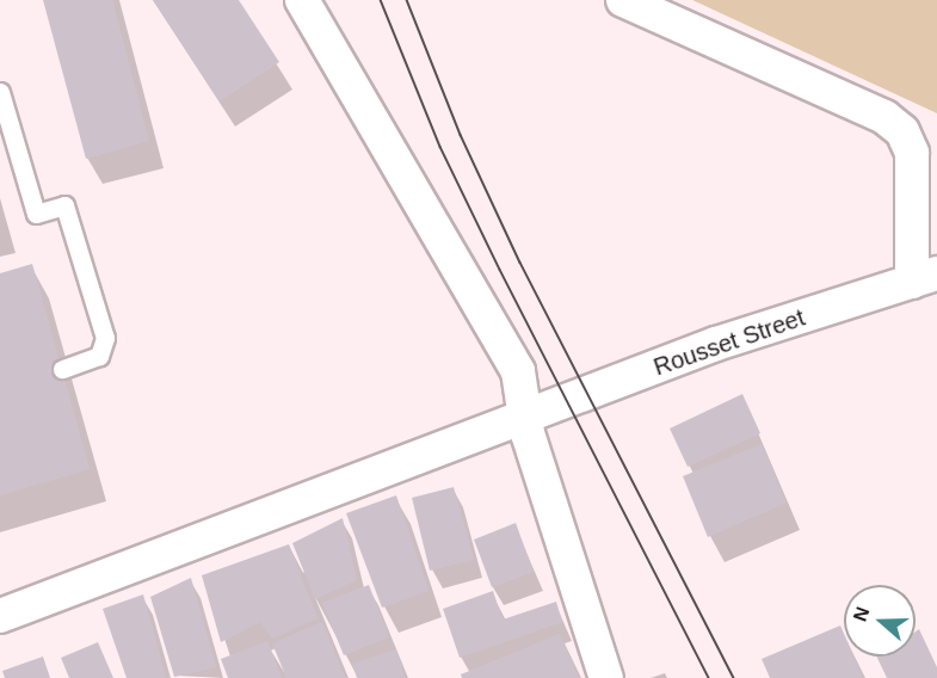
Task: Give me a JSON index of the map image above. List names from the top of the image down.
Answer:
{
  "streets": {
    "street": ["Rousset Street"]
  },
  "north": "left"
}
